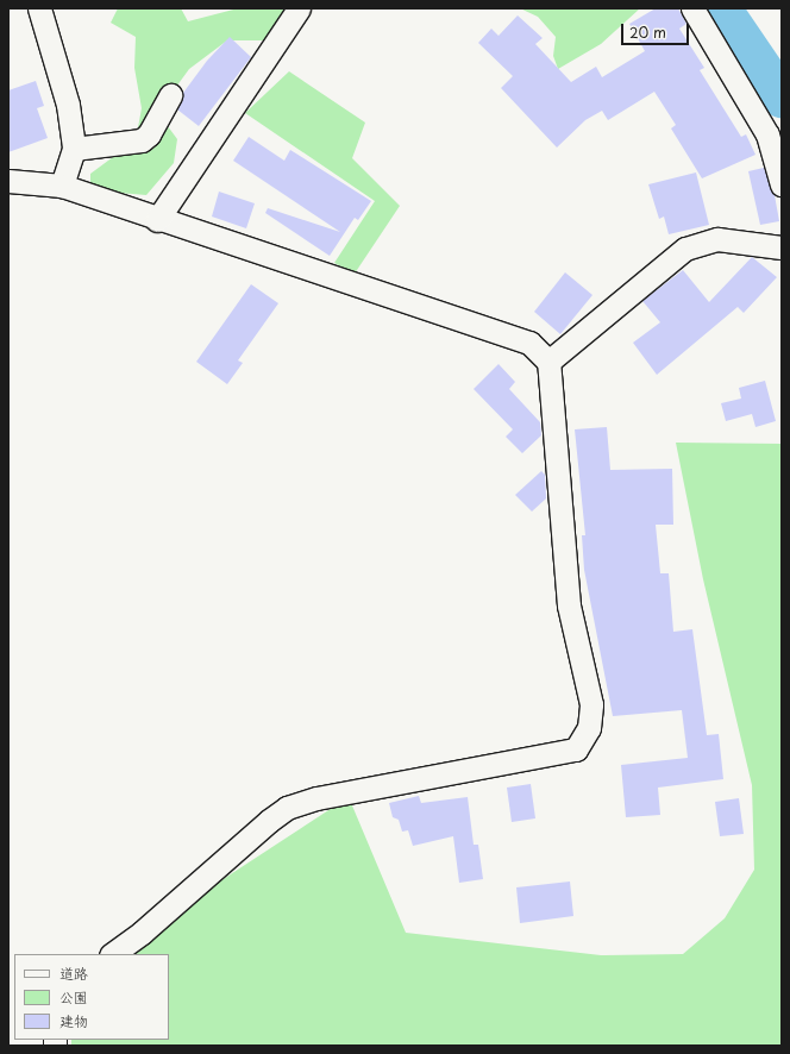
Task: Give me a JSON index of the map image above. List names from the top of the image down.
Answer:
{
  "legend": ["道路", "公園", "建物"],
  "scale_bar": "20 m"
}
